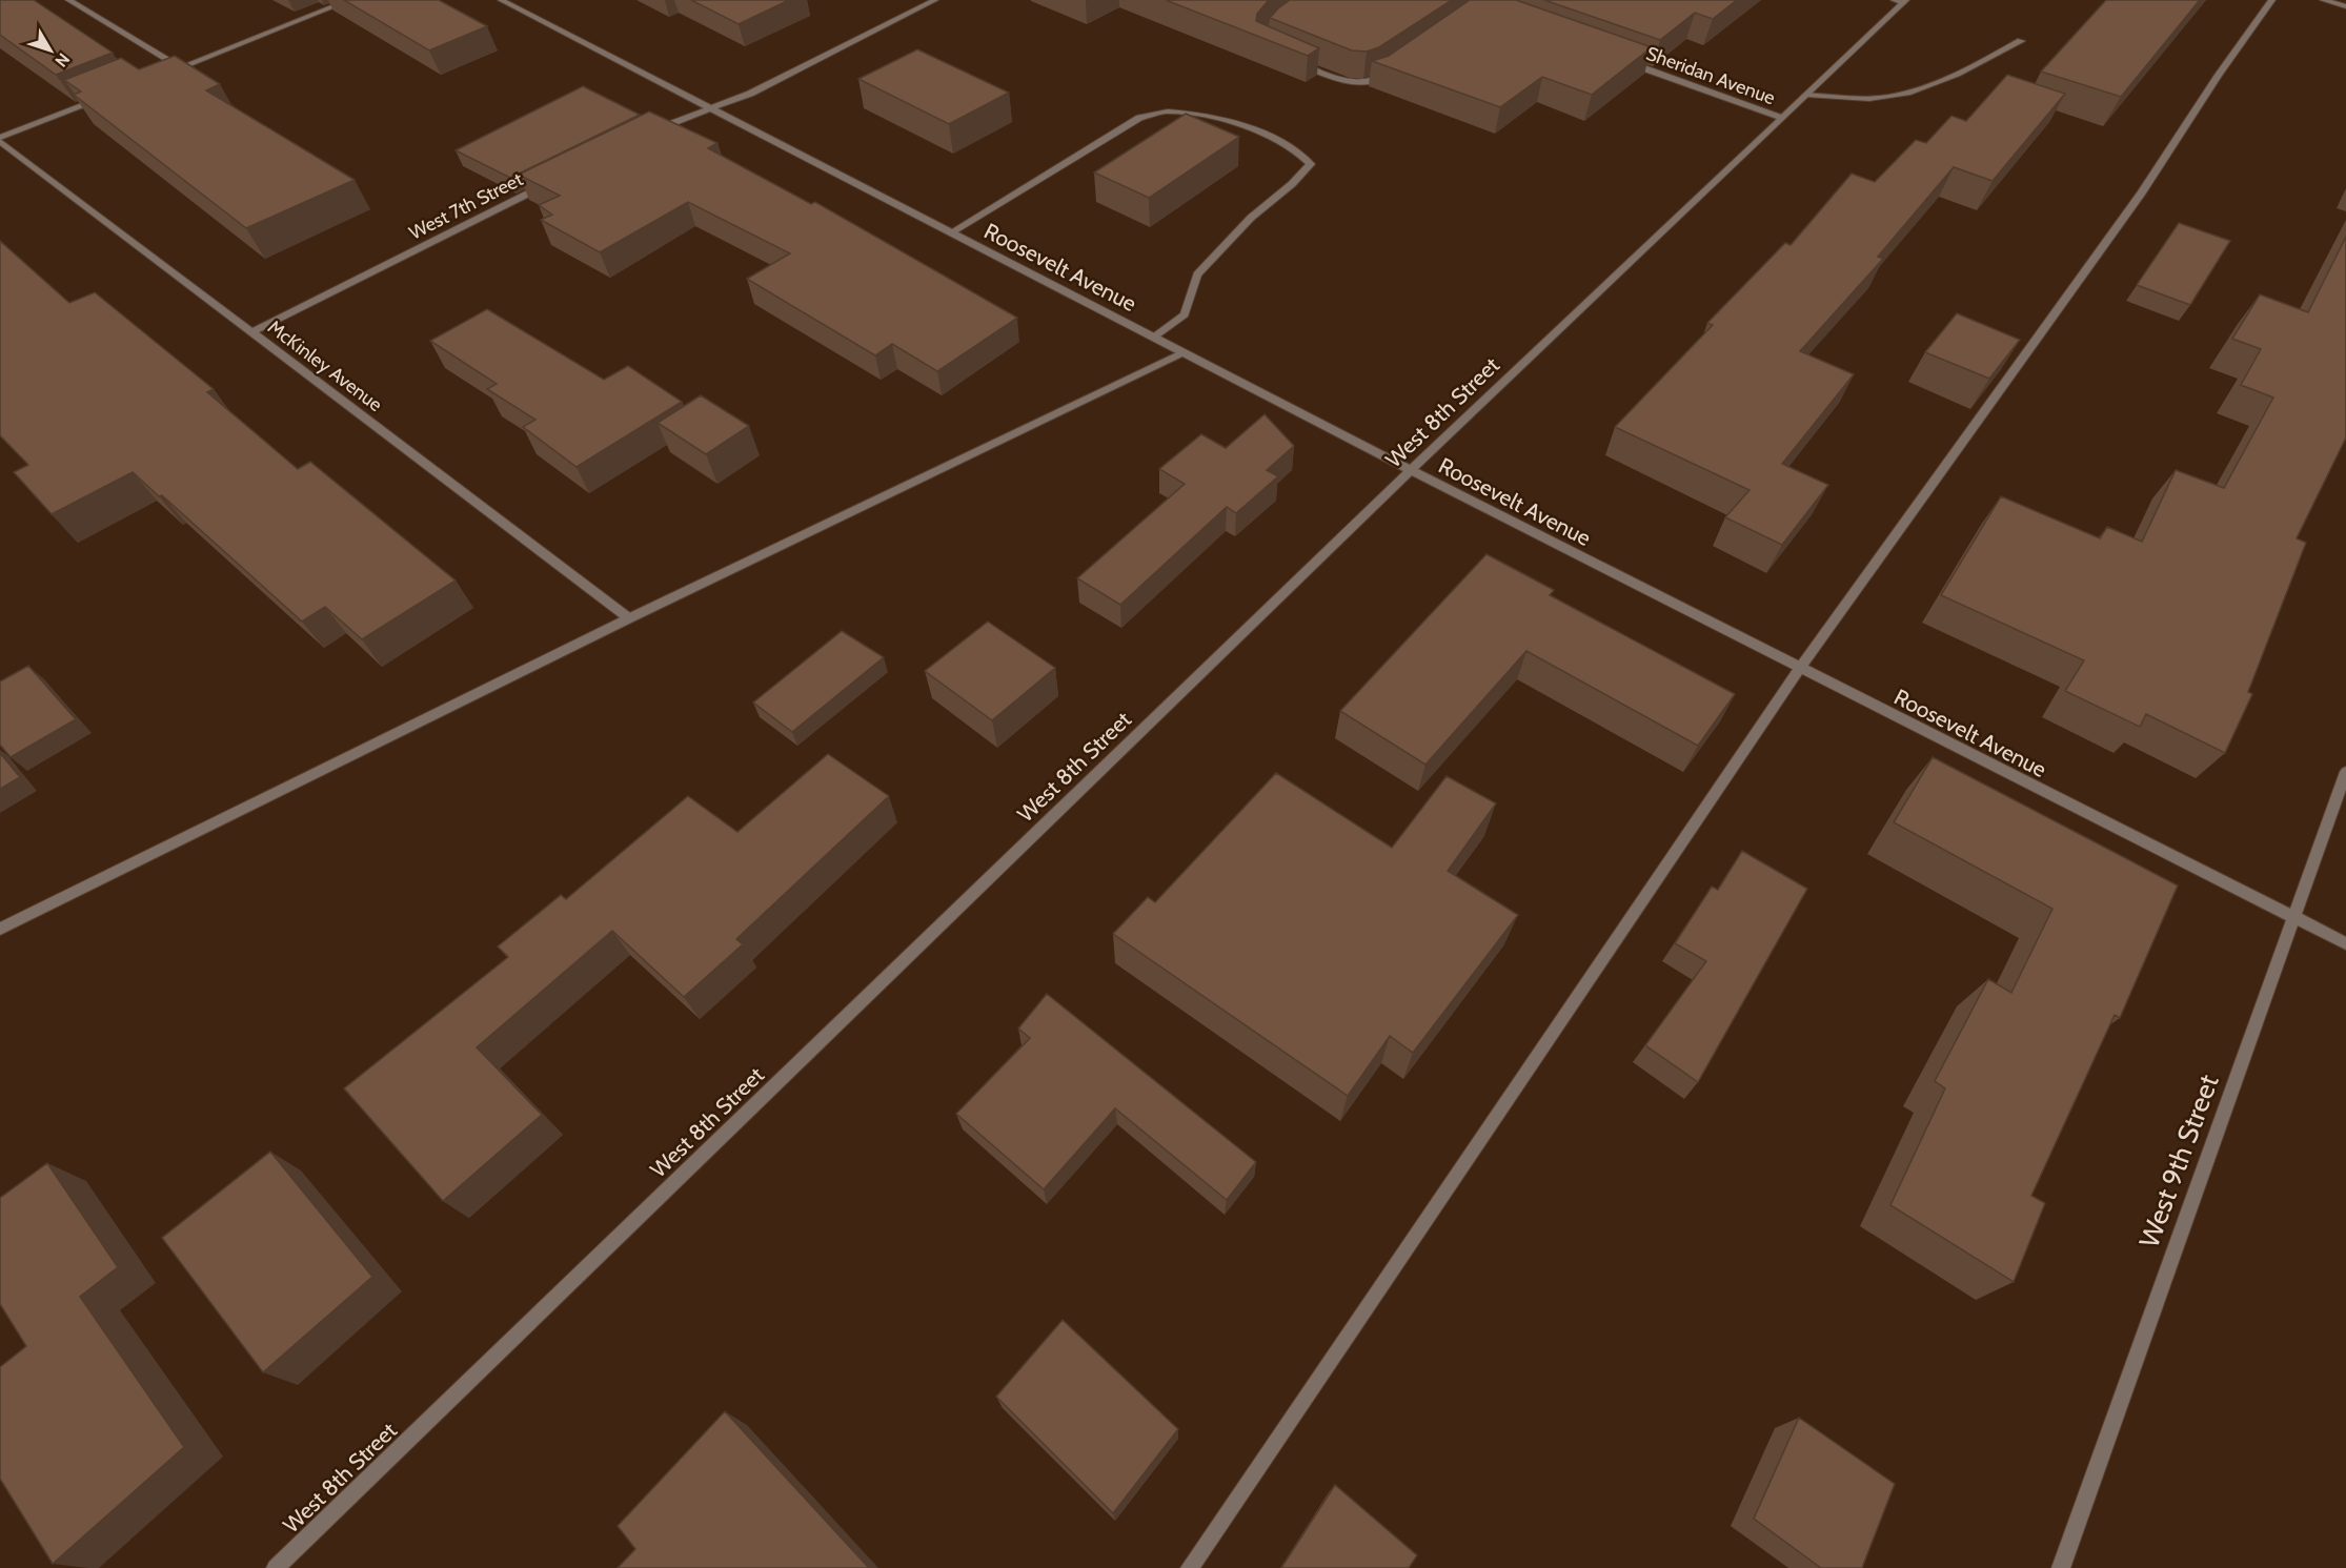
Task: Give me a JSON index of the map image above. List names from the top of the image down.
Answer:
{
  "streets": {
    "street": [
      "Sheridan Avenue",
      "West 7th Street",
      "Roosevelt Avenue",
      "McKinley Avenue",
      "West 8th Street",
      "West 9th Street"
    ]
  },
  "crossings": [
    ["Sheridan Avenue", "West 8th Street"],
    ["West 7th Street", "McKinley Avenue"],
    ["Roosevelt Avenue", "West 8th Street"],
    ["Roosevelt Avenue", "West 9th Street"]
  ],
  "north": "bottom right"
}
